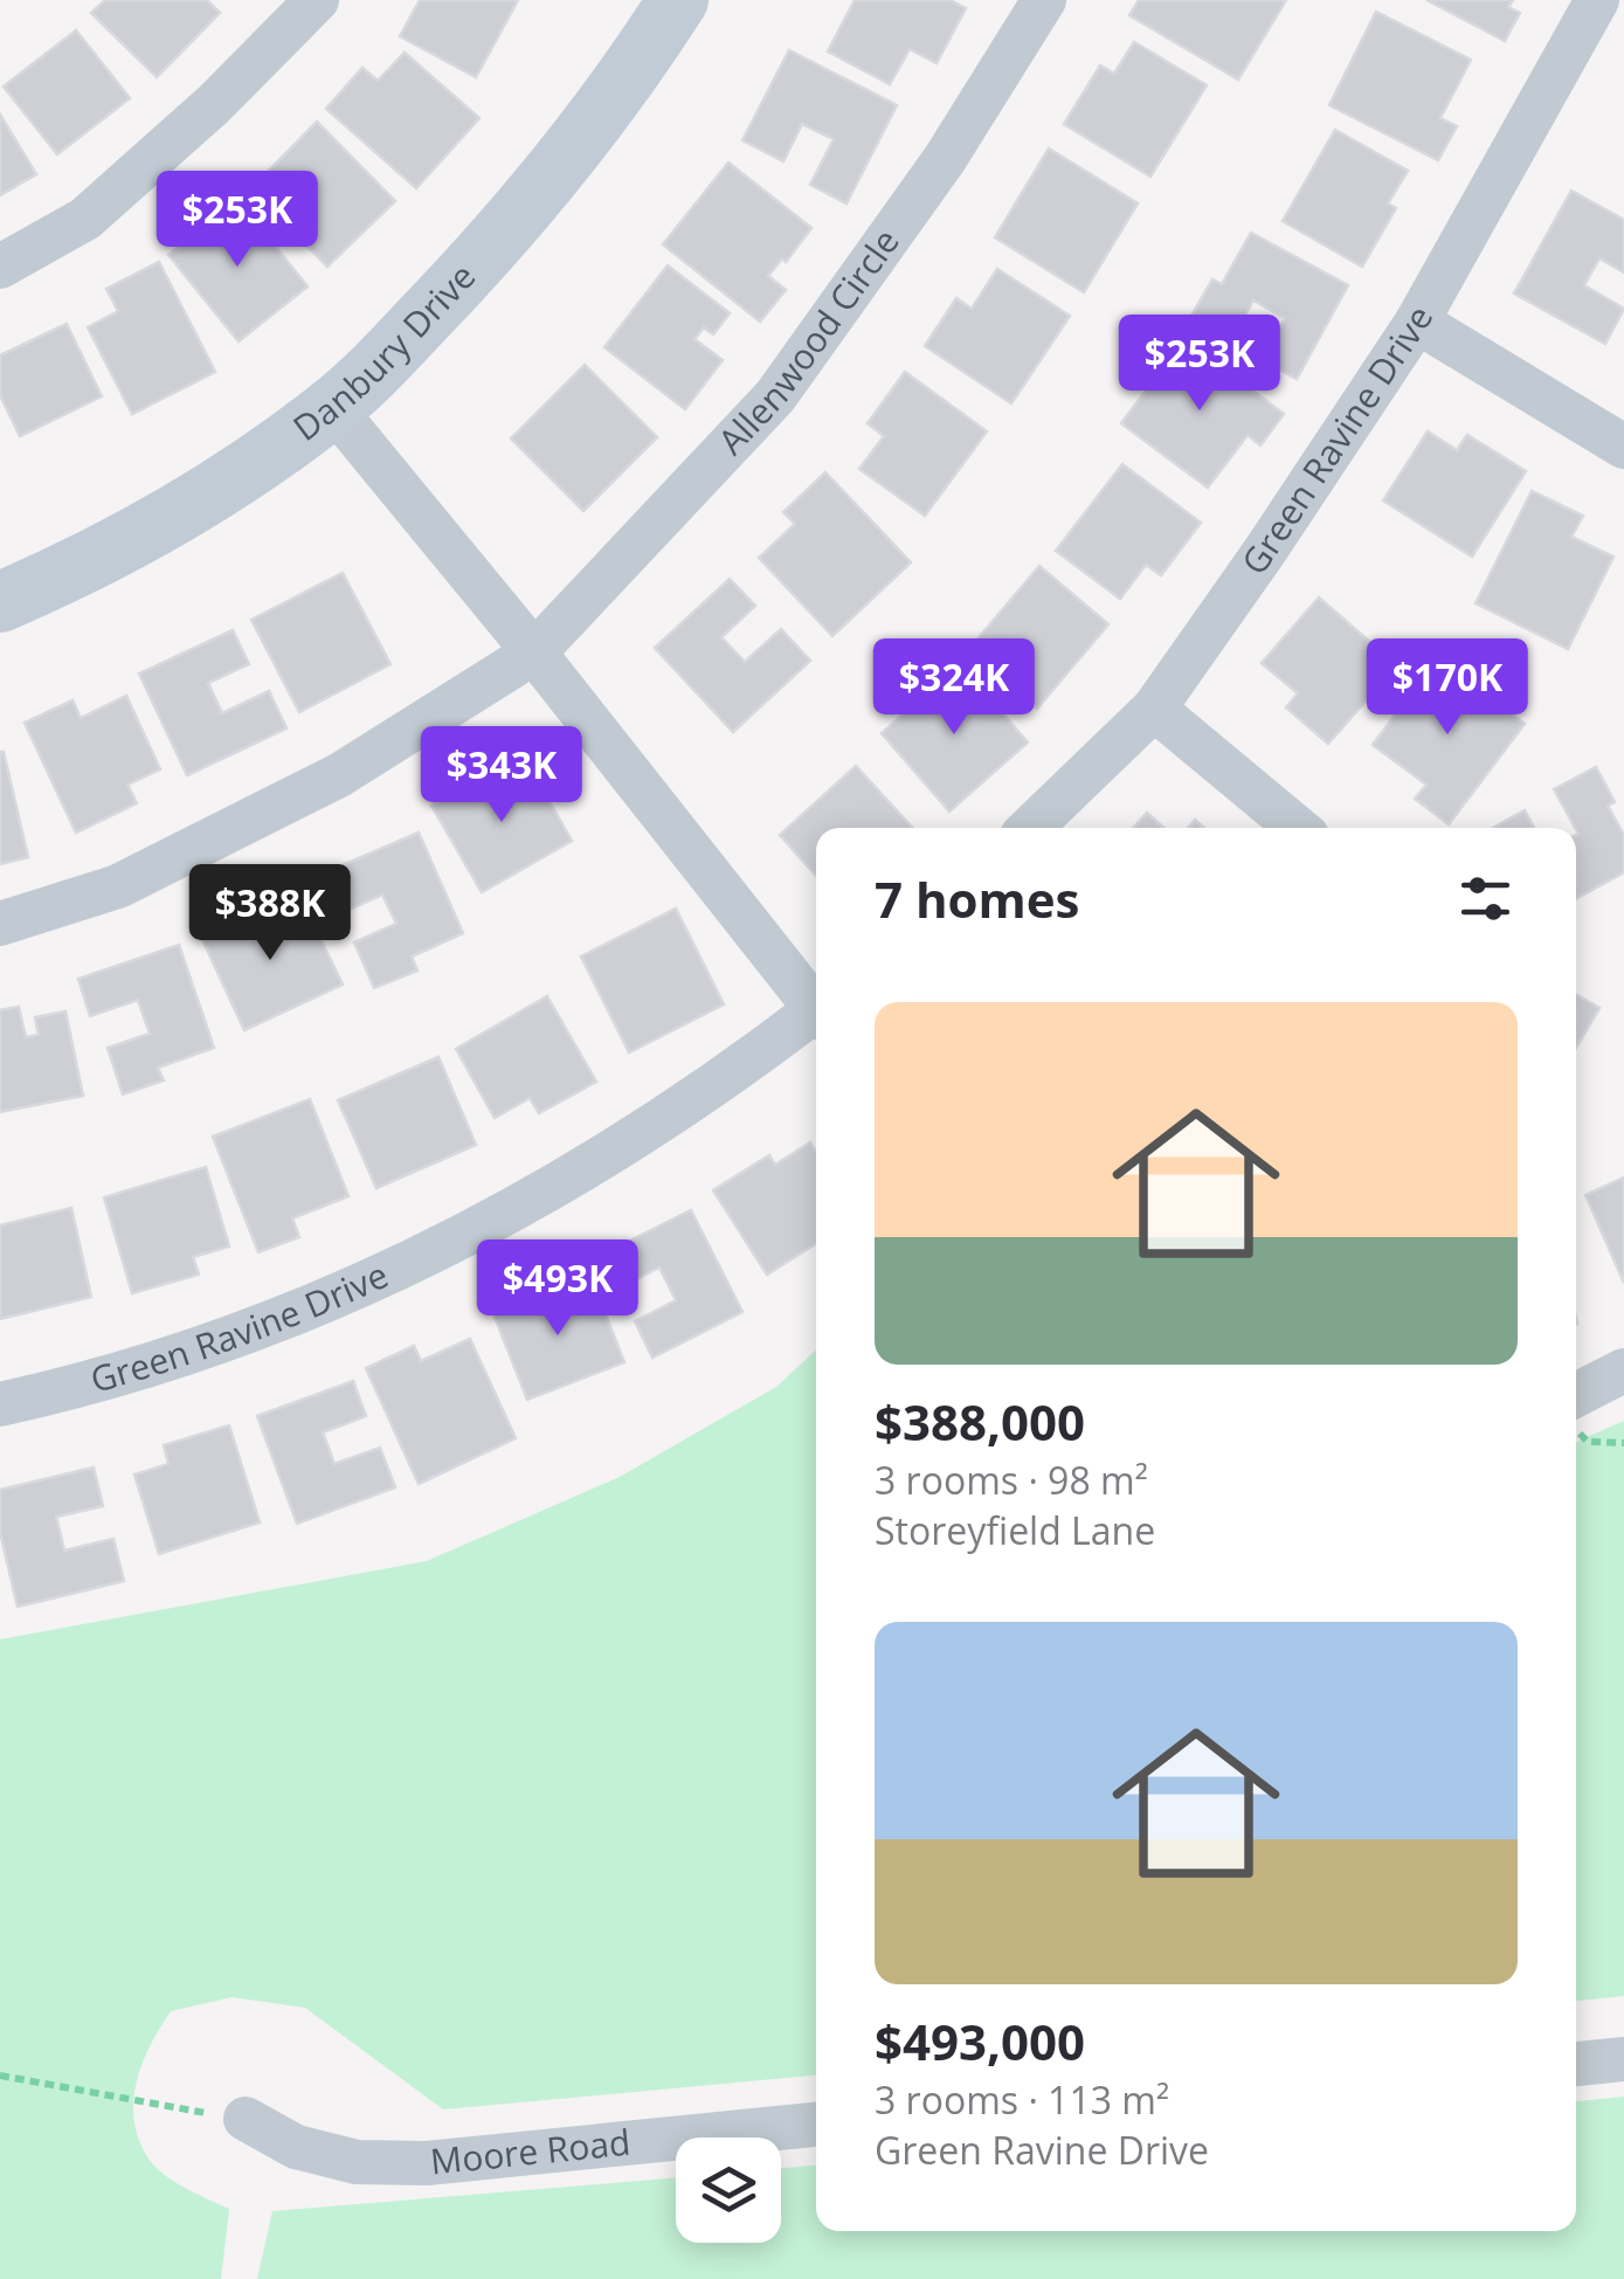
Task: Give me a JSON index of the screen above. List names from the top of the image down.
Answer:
{
  "streets": {
    "street": [
      "Allenwood Circle",
      "Danbury Drive",
      "Green Ravine Drive",
      "Moore Road"
    ]
  },
  "page": {
    "price": [
      "$253K",
      "$253K",
      "$324K",
      "$170K",
      "$343K",
      "$388K",
      "$493K"
    ],
    "heading": "7 homes",
    "list": [
      {
        "name": "$388,000",
        "note": "3 rooms · 98 m² · Storeyfield Lane"
      },
      {
        "name": "$493,000",
        "note": "3 rooms · 113 m² · Green Ravine Drive"
      }
    ]
  }
}
